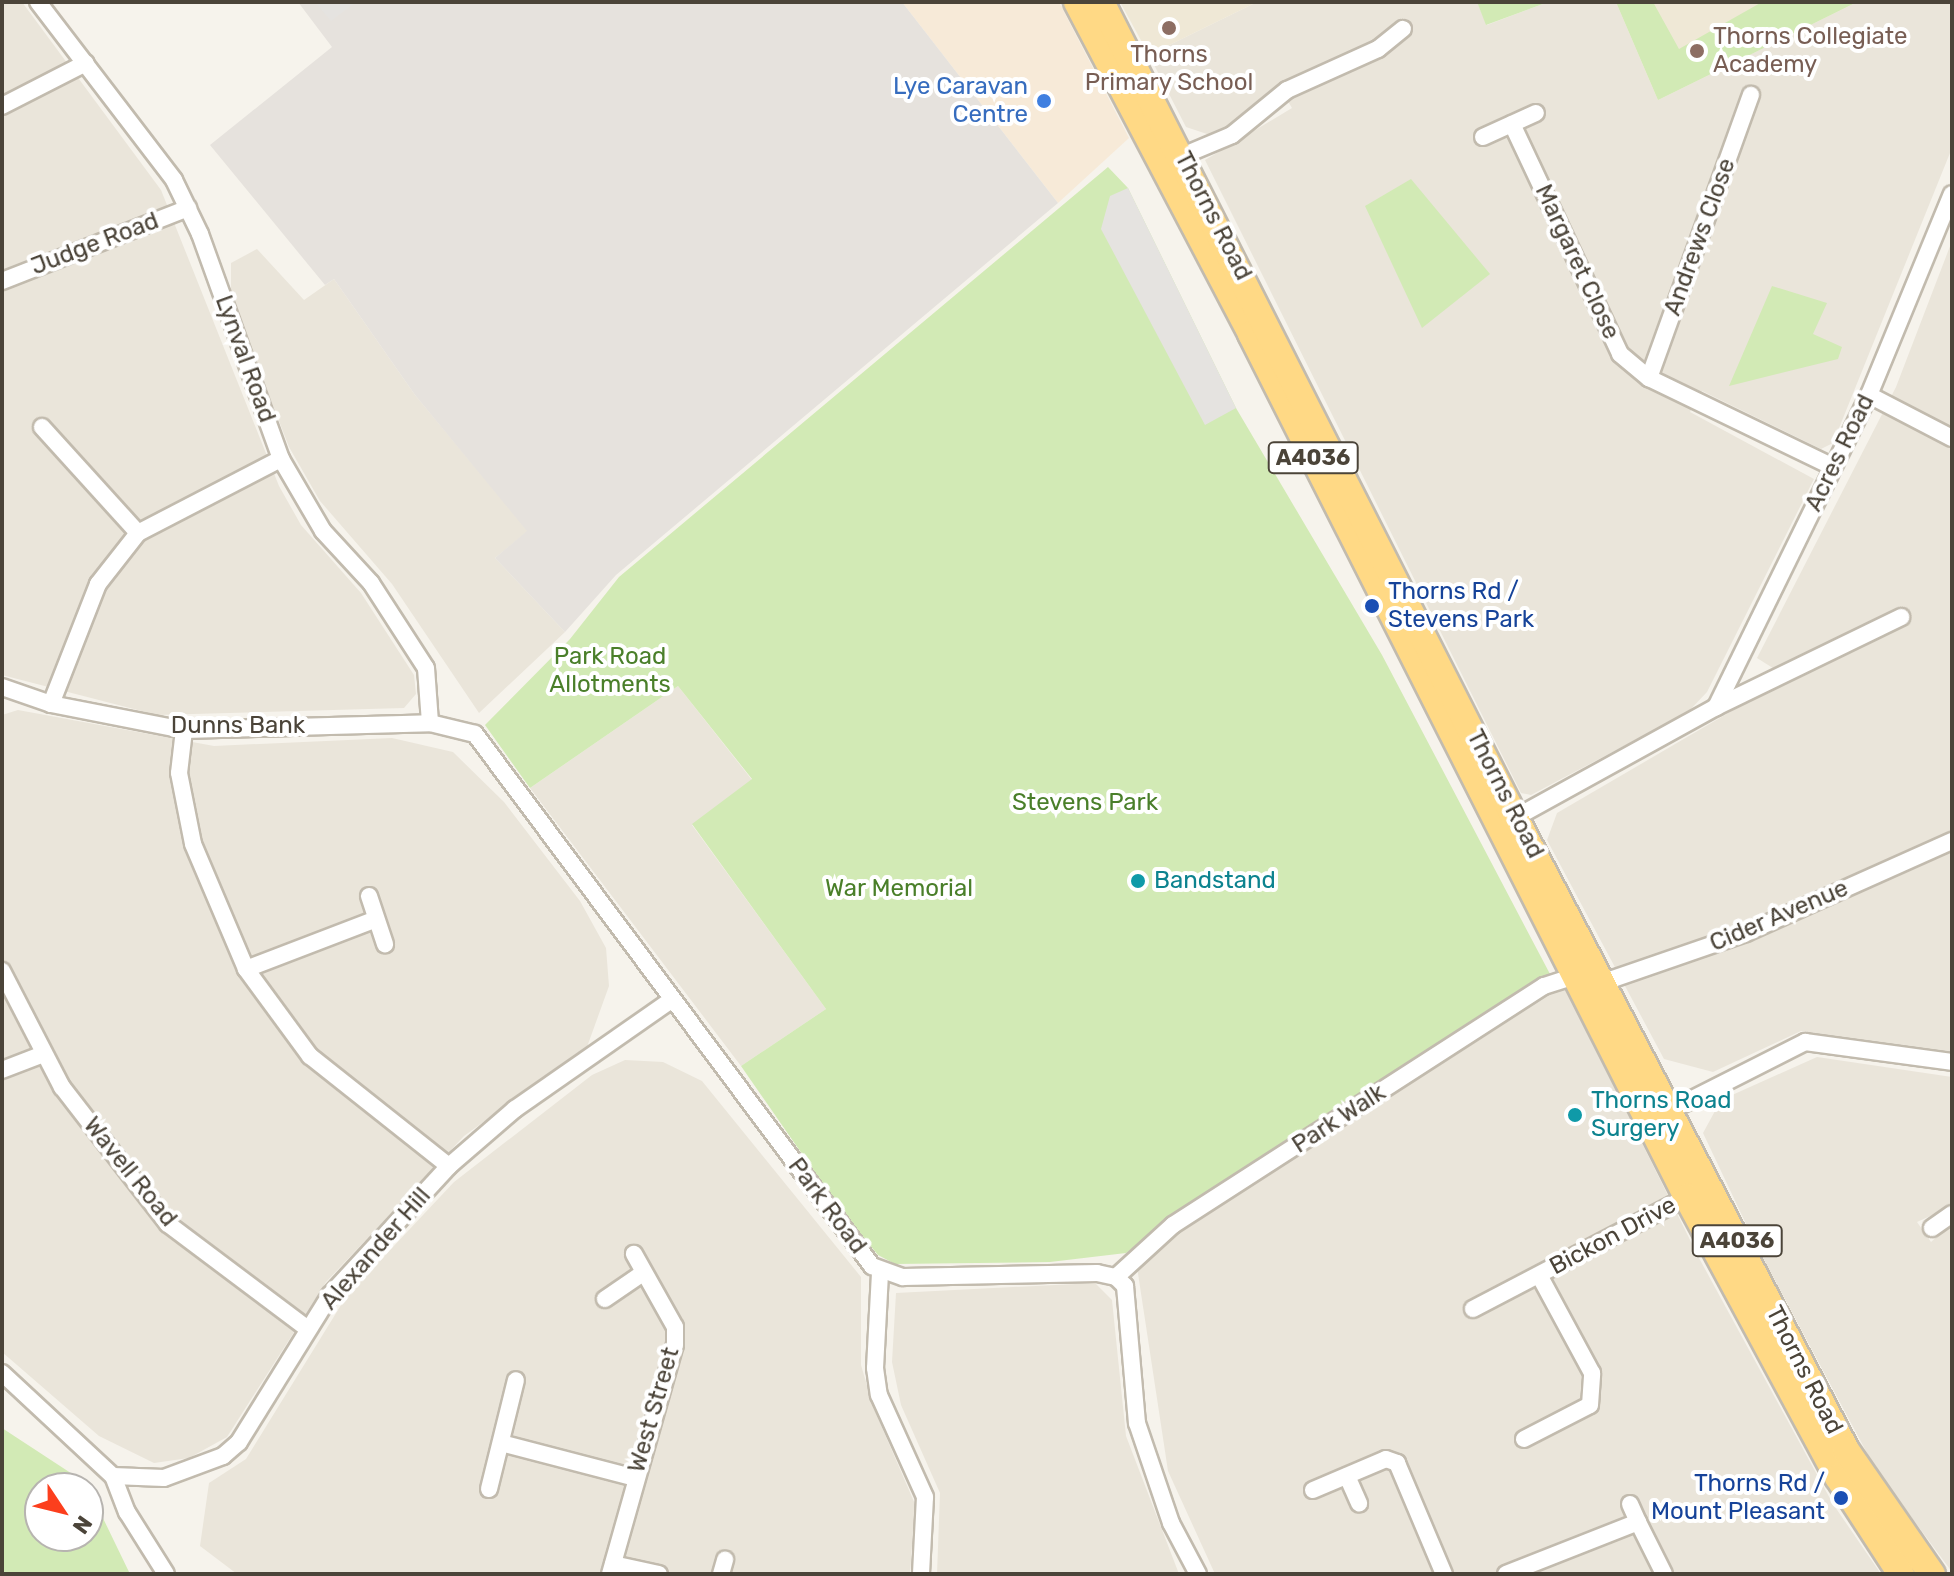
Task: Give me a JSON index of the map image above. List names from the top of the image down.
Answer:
{
  "streets": {
    "highway": ["Thorns Road", "A4036"],
    "street": [
      "Andrews Close",
      "Judge Road",
      "Margaret Close",
      "Lynval Road",
      "Acres Road",
      "Dunns Bank",
      "Cider Avenue",
      "Park Walk",
      "Wavell Road",
      "Park Road",
      "Bickon Drive",
      "Alexander Hill",
      "West Street"
    ]
  },
  "crossings": [
    ["Thorns Road", "Cider Avenue"],
    ["Thorns Road", "Park Walk"],
    ["Thorns Road", "Bickon Drive"],
    ["Andrews Close", "Margaret Close"],
    ["Judge Road", "Lynval Road"],
    ["Margaret Close", "Acres Road"],
    ["Lynval Road", "Dunns Bank"],
    ["Lynval Road", "Park Road"],
    ["Dunns Bank", "Park Road"],
    ["Park Walk", "Park Road"],
    ["Wavell Road", "Alexander Hill"],
    ["Park Road", "Alexander Hill"]
  ],
  "parks": ["Park Road Allotments", "Stevens Park", "War Memorial"],
  "places": [
    "Thorns Primary School",
    "Thorns Collegiate Academy",
    "Lye Caravan Centre",
    "Thorns Rd / Stevens Park",
    "Bandstand",
    "Thorns Road Surgery",
    "Thorns Rd / Mount Pleasant"
  ],
  "north": "bottom right"
}
